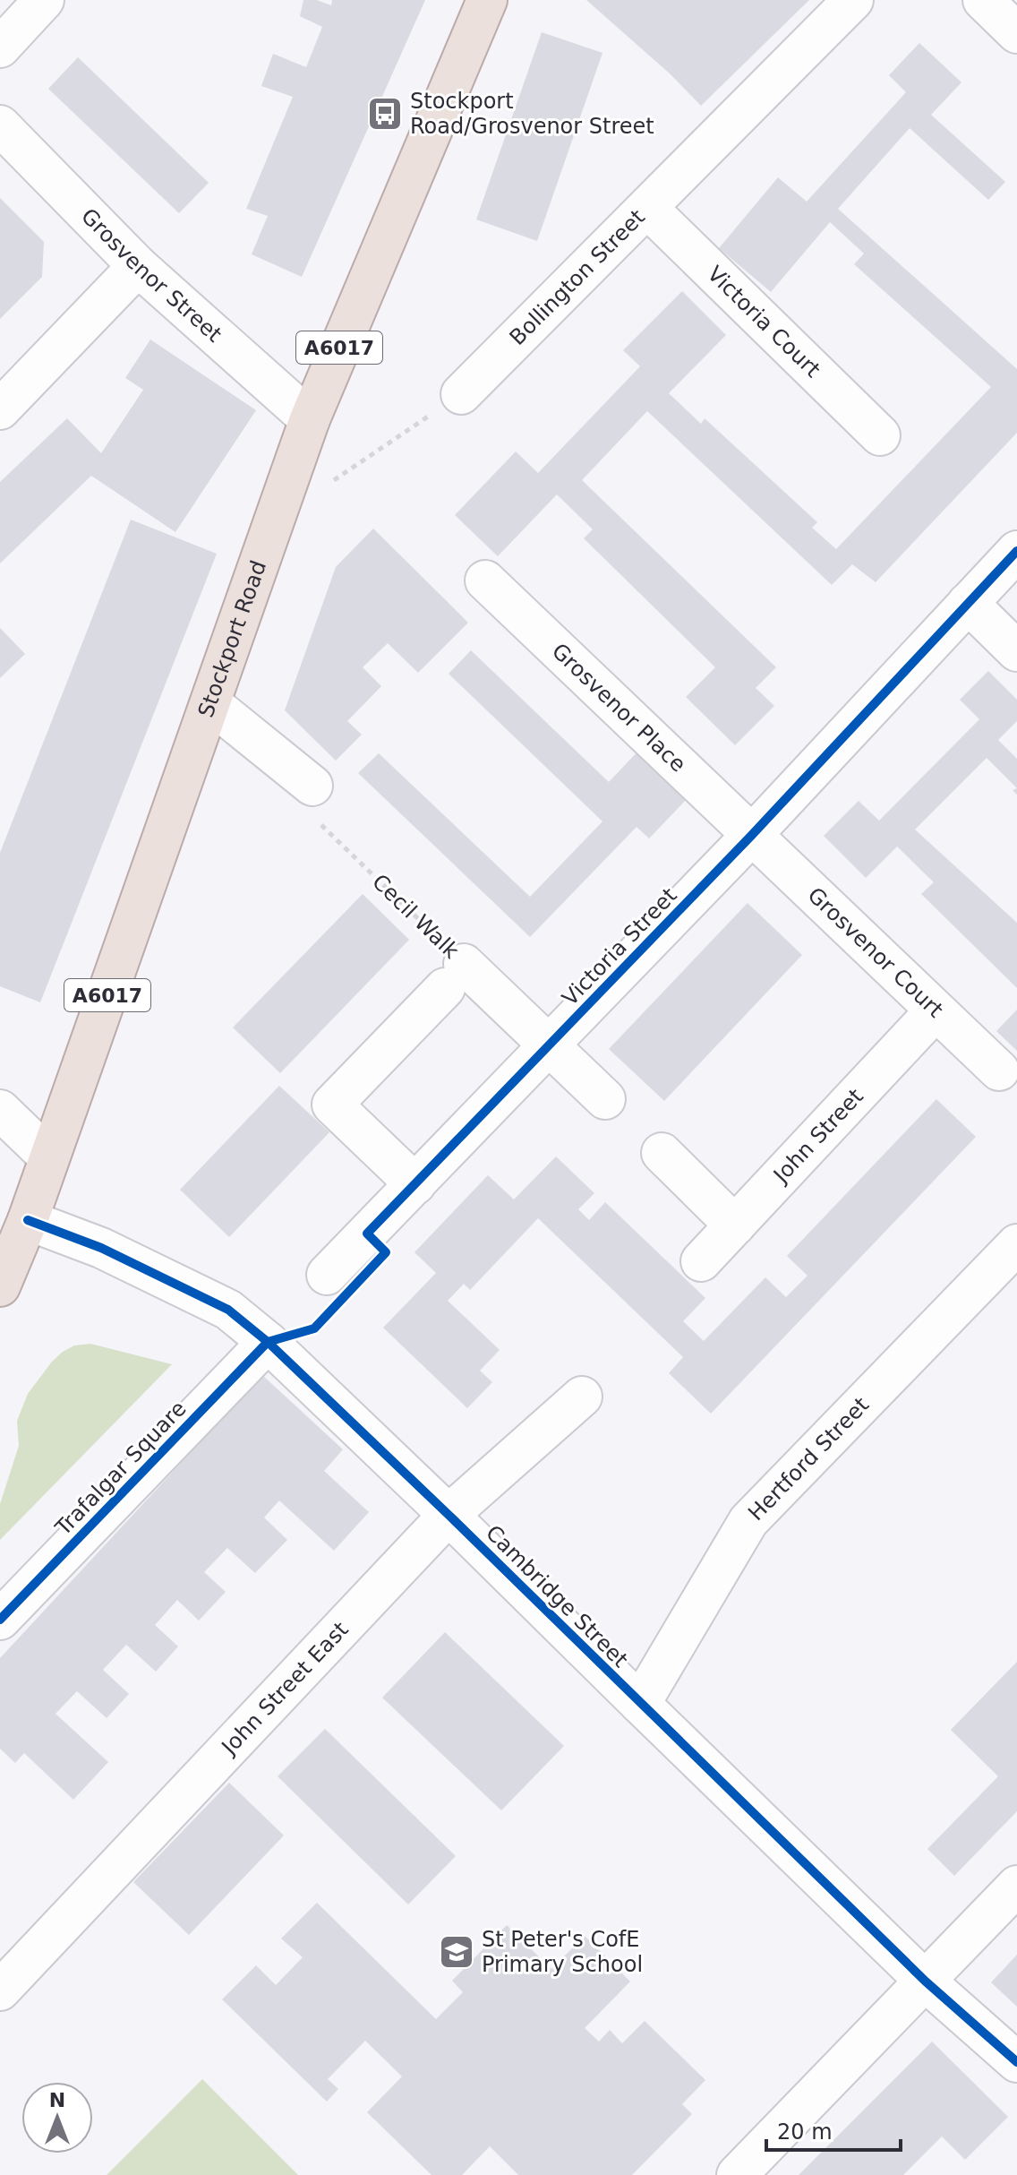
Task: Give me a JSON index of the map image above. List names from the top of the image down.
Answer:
{
  "streets": {
    "highway": ["A6017", "Stockport Road"],
    "street": [
      "Grosvenor Street",
      "Bollington Street",
      "Victoria Court",
      "Grosvenor Place",
      "Cecil Walk",
      "Victoria Street",
      "Grosvenor Court",
      "John Street",
      "Hertford Street",
      "Trafalgar Square",
      "Cambridge Street",
      "John Street East"
    ]
  },
  "crossings": [
    ["Grosvenor Street", "Stockport Road"],
    ["Bollington Street", "Victoria Court"],
    ["Stockport Road", "Cambridge Street"],
    ["Grosvenor Place", "Victoria Street"],
    ["Grosvenor Place", "Grosvenor Court"],
    ["Cecil Walk", "Victoria Street"],
    ["Victoria Street", "Grosvenor Court"],
    ["Grosvenor Court", "John Street"],
    ["Hertford Street", "Cambridge Street"],
    ["Trafalgar Square", "Cambridge Street"],
    ["Cambridge Street", "John Street East"]
  ],
  "places": {
    "bus stop": ["Stockport Road/Grosvenor Street"],
    "school or university": ["St Peter's CofE Primary School"]
  },
  "scale_bar": "20 m",
  "north": "top"
}
